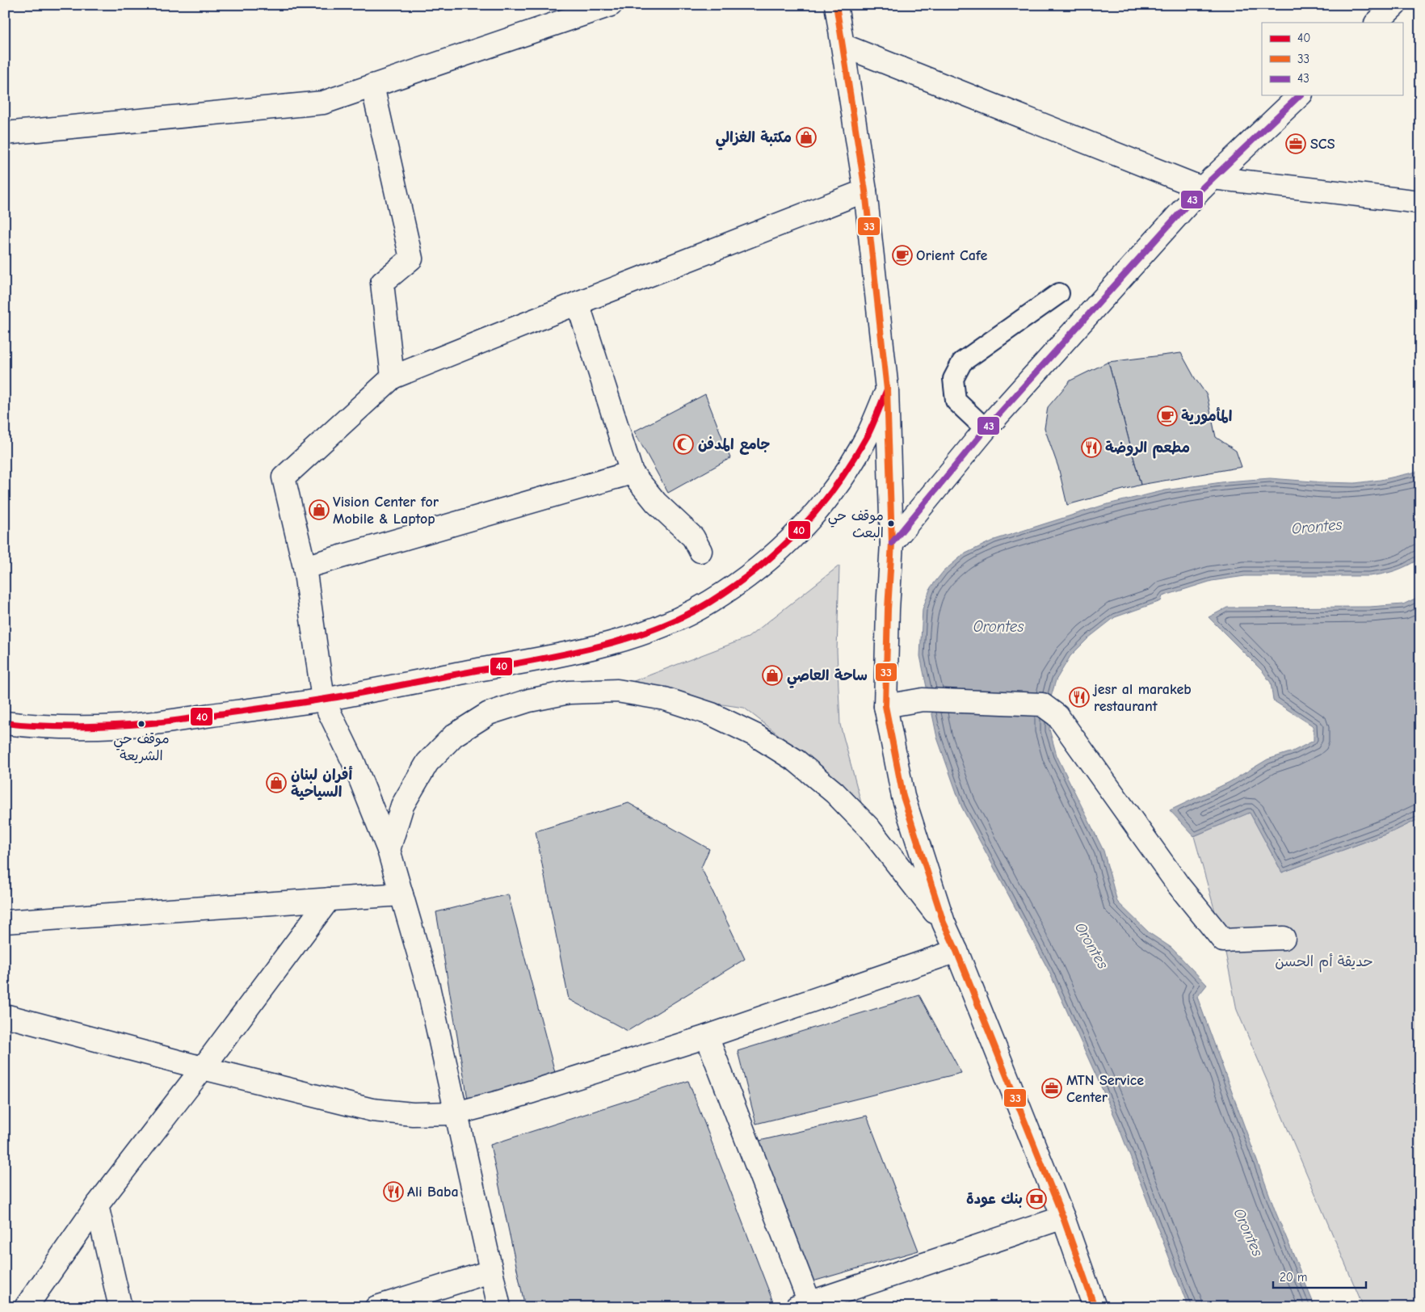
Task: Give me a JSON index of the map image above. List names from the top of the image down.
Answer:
{
  "water": ["Orontes"],
  "parks": ["حديقة أم الحسن"],
  "places": {
    "shop": [
      "مكتبة الغزالي",
      "Vision Center for Mobile & Laptop",
      "ساحة العاصي",
      "أفران لبنان السياحية"
    ],
    "office": ["SCS", "MTN Service Center"],
    "cafe": ["Orient Cafe", "المأمورية"],
    "mosque": ["جامع المدفن"],
    "restaurant": ["مطعم الروضة", "jesr al marakeb restaurant", "Ali Baba"],
    "other": ["موقف حي البعث", "موقف حي الشريعة"],
    "bank": ["بنك عودة"]
  },
  "lines": ["transit line 33", "transit line 43", "transit line 40"],
  "legend": ["40", "33", "43"],
  "scale_bar": "20 m"
}
